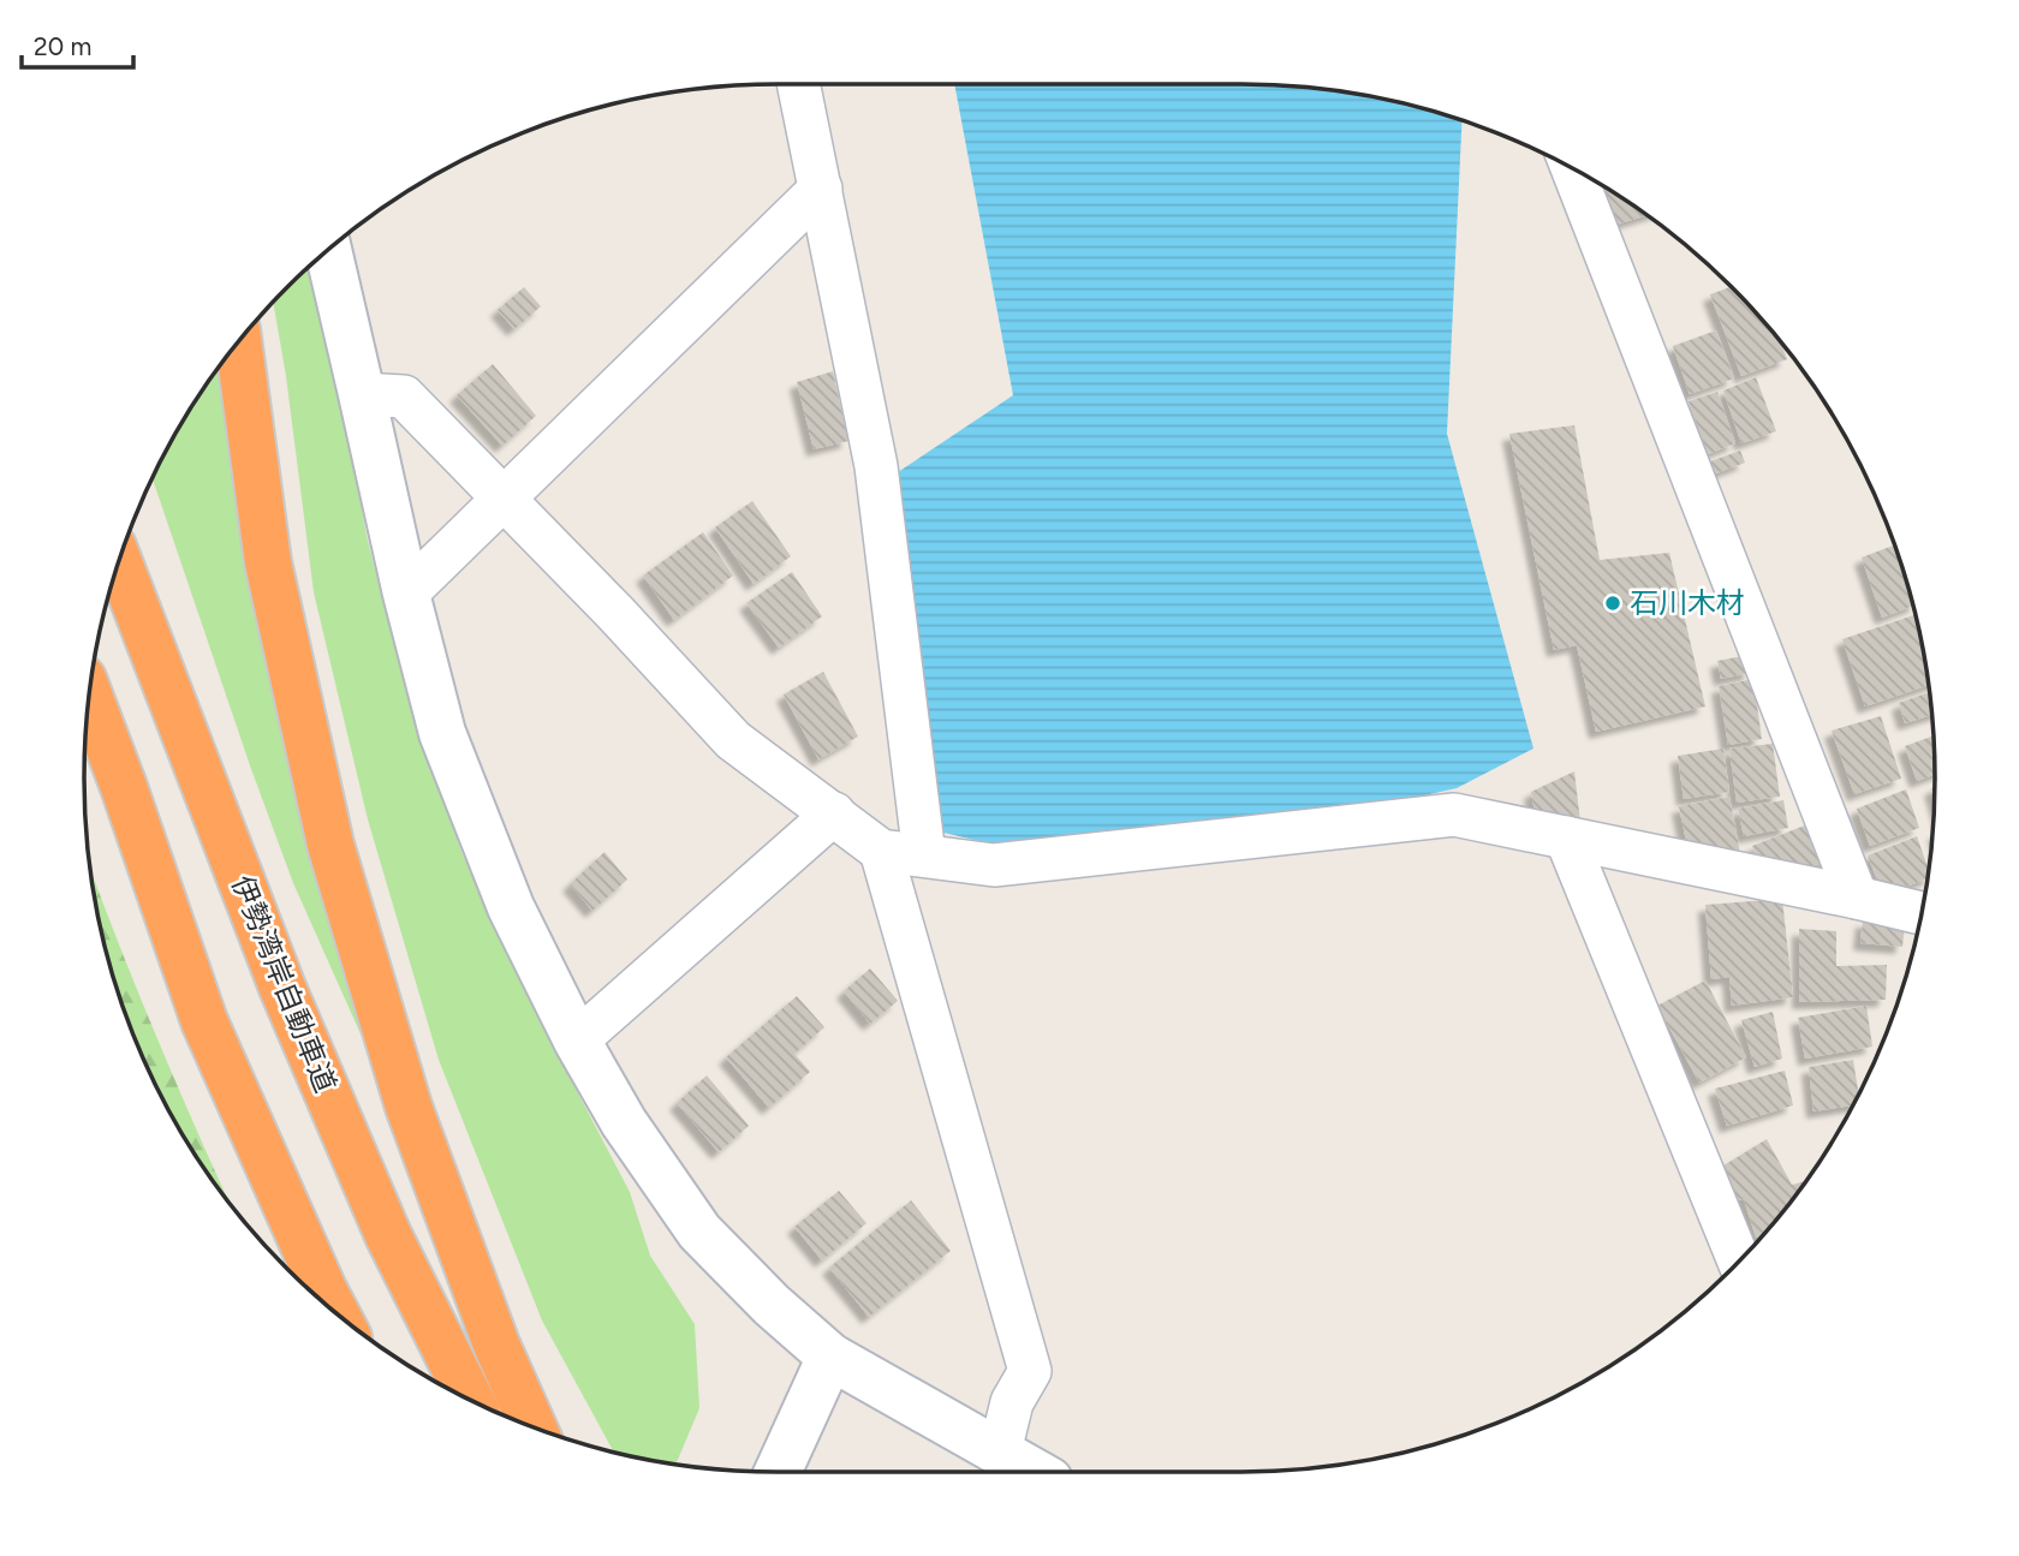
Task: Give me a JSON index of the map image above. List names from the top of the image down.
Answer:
{
  "streets": {
    "highway": ["伊勢湾岸自動車道"]
  },
  "places": ["石川木材"],
  "scale_bar": "20 m"
}
